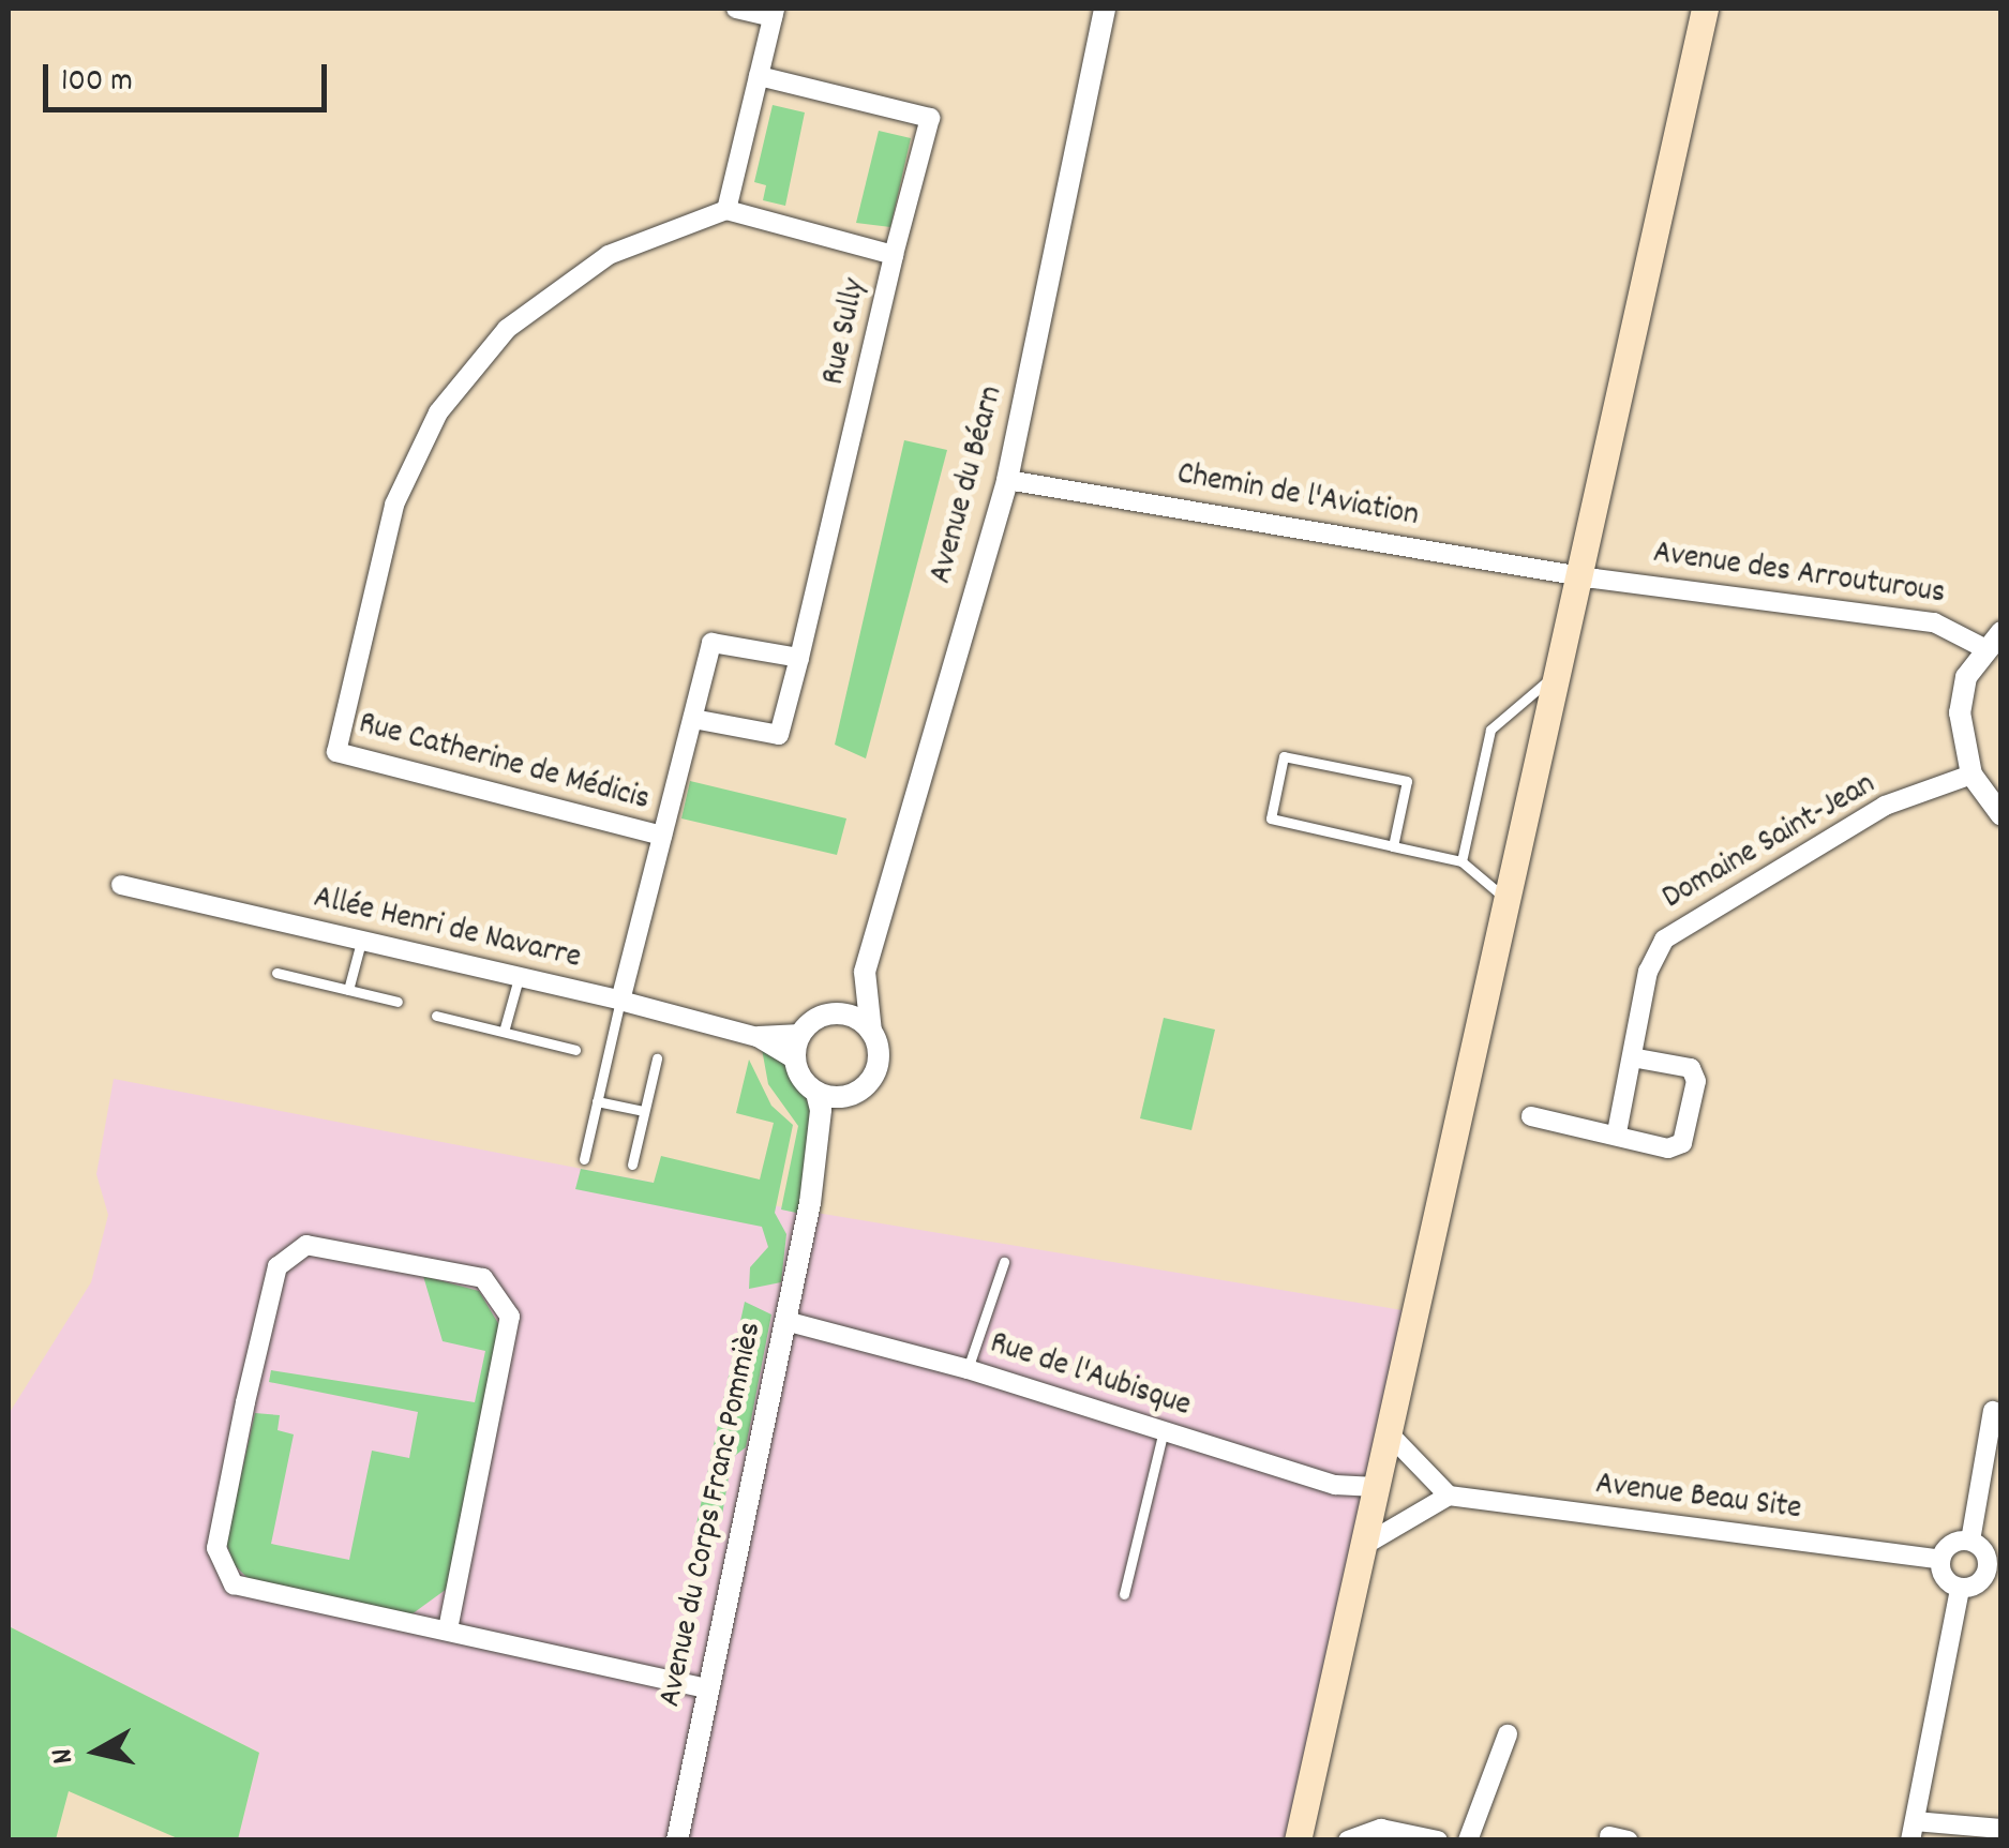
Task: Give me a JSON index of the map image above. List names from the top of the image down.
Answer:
{
  "streets": {
    "street": [
      "Rue Sully",
      "Avenue du Béarn",
      "Chemin de l'Aviation",
      "Avenue des Arrouturous",
      "Rue Catherine de Médicis",
      "Domaine Saint-Jean",
      "Allée Henri de Navarre",
      "Rue de l'Aubisque",
      "Avenue Beau Site",
      "Avenue du Corps Franc Pommiès"
    ]
  },
  "crossings": [
    ["Rue Sully", "Rue Catherine de Médicis"],
    ["Avenue du Béarn", "Chemin de l'Aviation"],
    ["Avenue du Béarn", "Allée Henri de Navarre"],
    ["Chemin de l'Aviation", "Avenue des Arrouturous"],
    ["Rue de l'Aubisque", "Avenue du Corps Franc Pommiès"]
  ],
  "scale_bar": "100 m",
  "north": "left"
}
